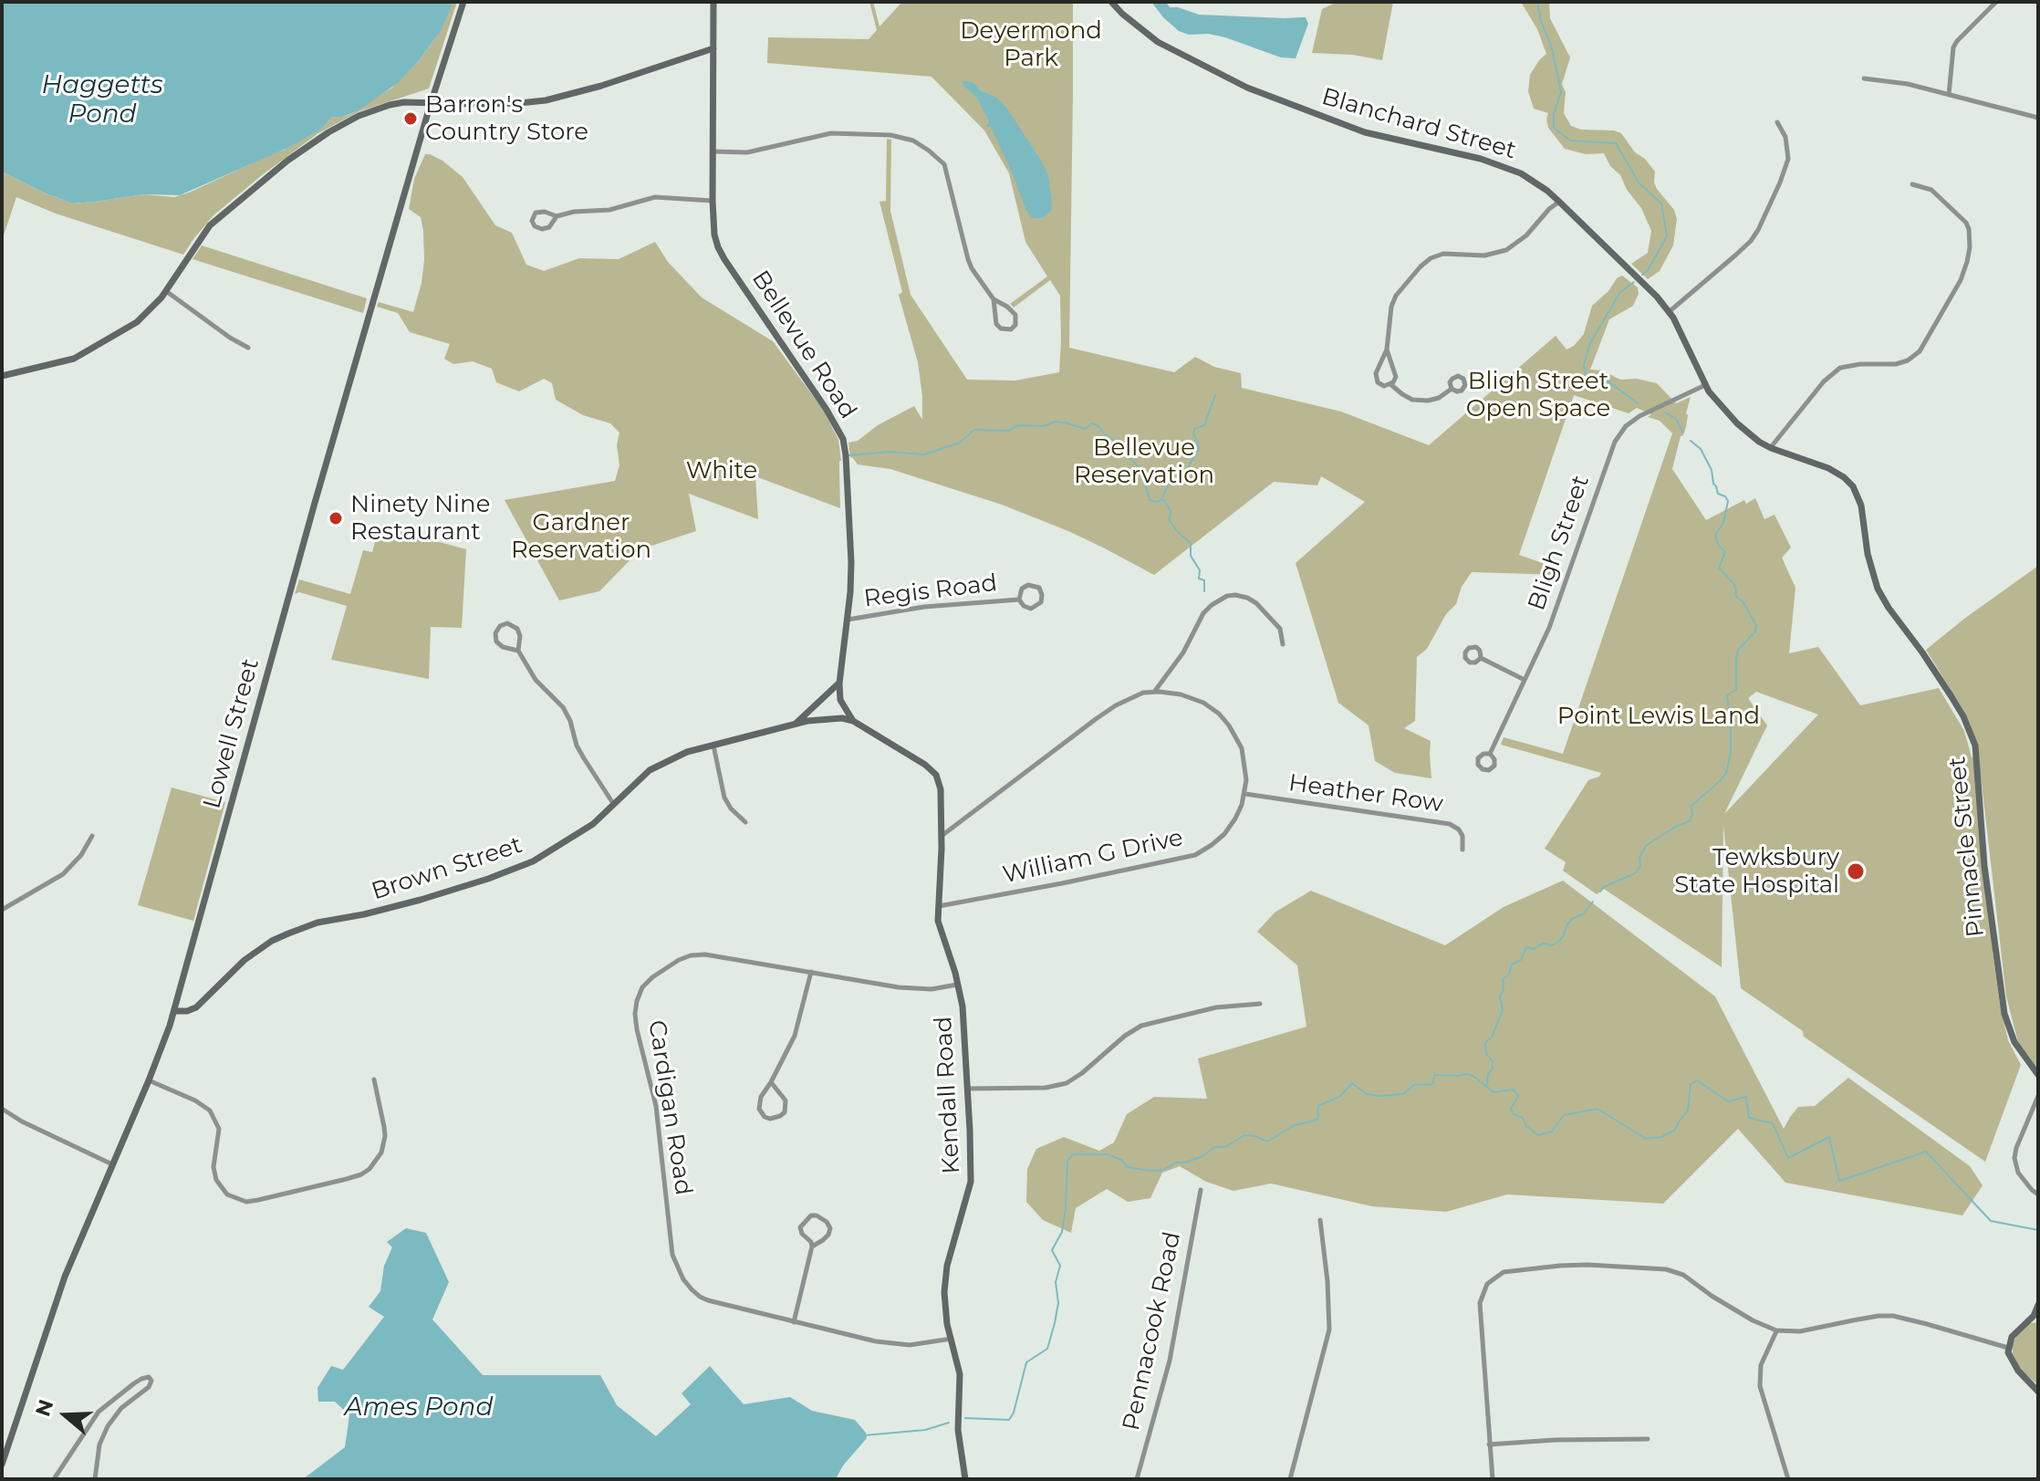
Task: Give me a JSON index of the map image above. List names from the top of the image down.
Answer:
{
  "streets": {
    "street": [
      "Blanchard Street",
      "Bellevue Road",
      "Bligh Street",
      "Regis Road",
      "Lowell Street",
      "Heather Row",
      "Pinnacle Street",
      "William G Drive",
      "Brown Street",
      "Kendall Road",
      "Cardigan Road",
      "Pennacook Road"
    ]
  },
  "crossings": [
    ["Blanchard Street", "Pinnacle Street"],
    ["Bellevue Road", "Regis Road"],
    ["Bellevue Road", "Brown Street"],
    ["Bellevue Road", "Kendall Road"],
    ["Bligh Street", "Pinnacle Street"],
    ["Lowell Street", "Brown Street"],
    ["Heather Row", "William G Drive"],
    ["William G Drive", "Kendall Road"],
    ["Brown Street", "Kendall Road"],
    ["Kendall Road", "Cardigan Road"]
  ],
  "water": ["Haggetts Pond", "Ames Pond"],
  "parks": [
    "Deyermond Park",
    "Bligh Street Open Space",
    "Bellevue Reservation",
    "White",
    "Gardner Reservation",
    "Point Lewis Land"
  ],
  "places": ["Barron's Country Store", "Ninety Nine Restaurant", "Tewksbury State Hospital"],
  "north": "left"
}
